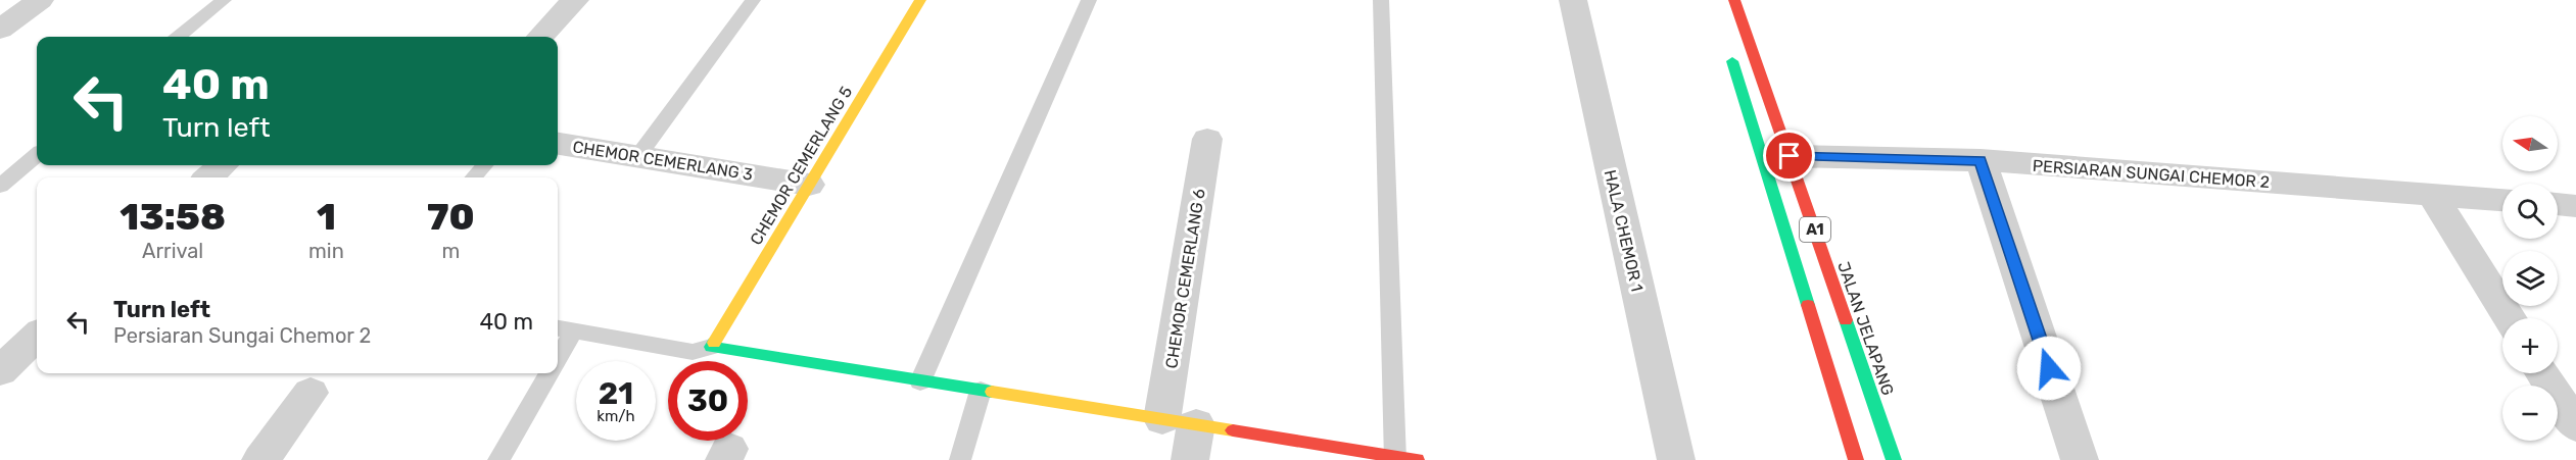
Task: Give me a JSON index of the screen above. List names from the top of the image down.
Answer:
{
  "streets": {
    "main road": ["CHEMOR CEMERLANG 5", "A1", "JALAN JELAPANG"],
    "street": [
      "CHEMOR CEMERLANG 3",
      "PERSIARAN SUNGAI CHEMOR 2",
      "HALA CHEMOR 1",
      "CHEMOR CEMERLANG 6"
    ]
  },
  "crossings": [
    ["CHEMOR CEMERLANG 3", "CHEMOR CEMERLANG 5"],
    ["PERSIARAN SUNGAI CHEMOR 2", "JALAN JELAPANG"]
  ],
  "north": "left",
  "page": {
    "turn": ["40 m", "Turn left"],
    "map_buttons": ["+", "−"],
    "eta": [
      "13:58",
      "Arrival",
      "1",
      "min",
      "70",
      "m"
    ],
    "list": [
      {
        "name": "Turn left",
        "note": "Persiaran Sungai Chemor 2",
        "value": "40 m"
      }
    ],
    "speed": "21 km/h",
    "limit": "30"
  }
}
